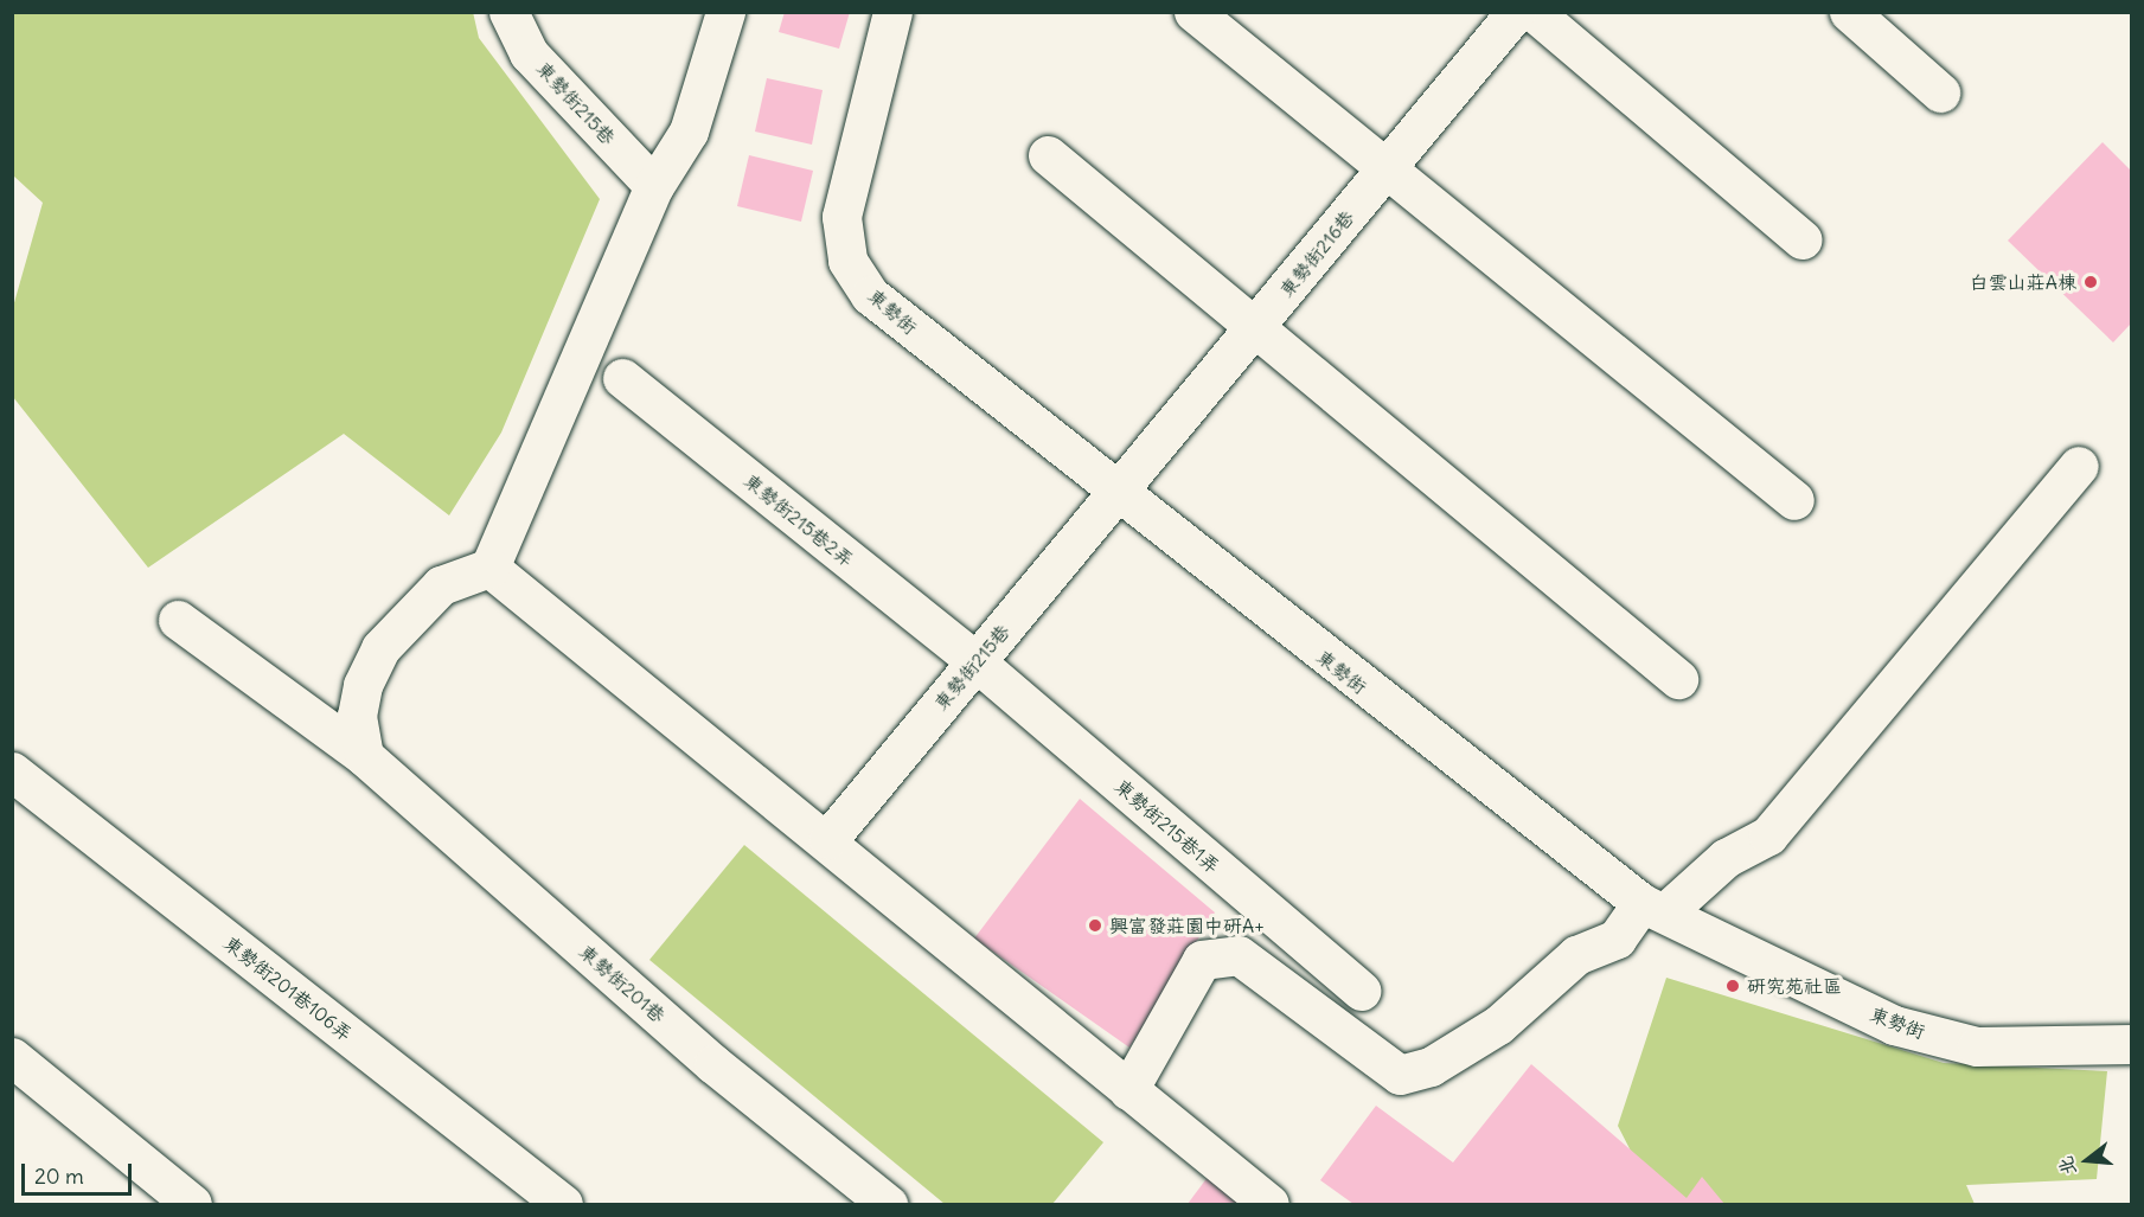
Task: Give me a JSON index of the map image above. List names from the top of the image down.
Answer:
{
  "streets": {
    "street": [
      "東勢街215巷",
      "東勢街216巷",
      "東勢街",
      "東勢街215巷2弄",
      "東勢街215巷1弄",
      "東勢街201巷",
      "東勢街201巷106弄"
    ]
  },
  "crossings": [
    ["東勢街215巷", "東勢街216巷"],
    ["東勢街215巷", "東勢街"],
    ["東勢街215巷", "東勢街215巷2弄"],
    ["東勢街215巷", "東勢街215巷1弄"],
    ["東勢街216巷", "東勢街"],
    ["東勢街215巷2弄", "東勢街215巷1弄"]
  ],
  "places": ["白雲山莊A棟", "興富發莊園中研A+", "研究苑社區"],
  "scale_bar": "20 m",
  "north": "left"
}
